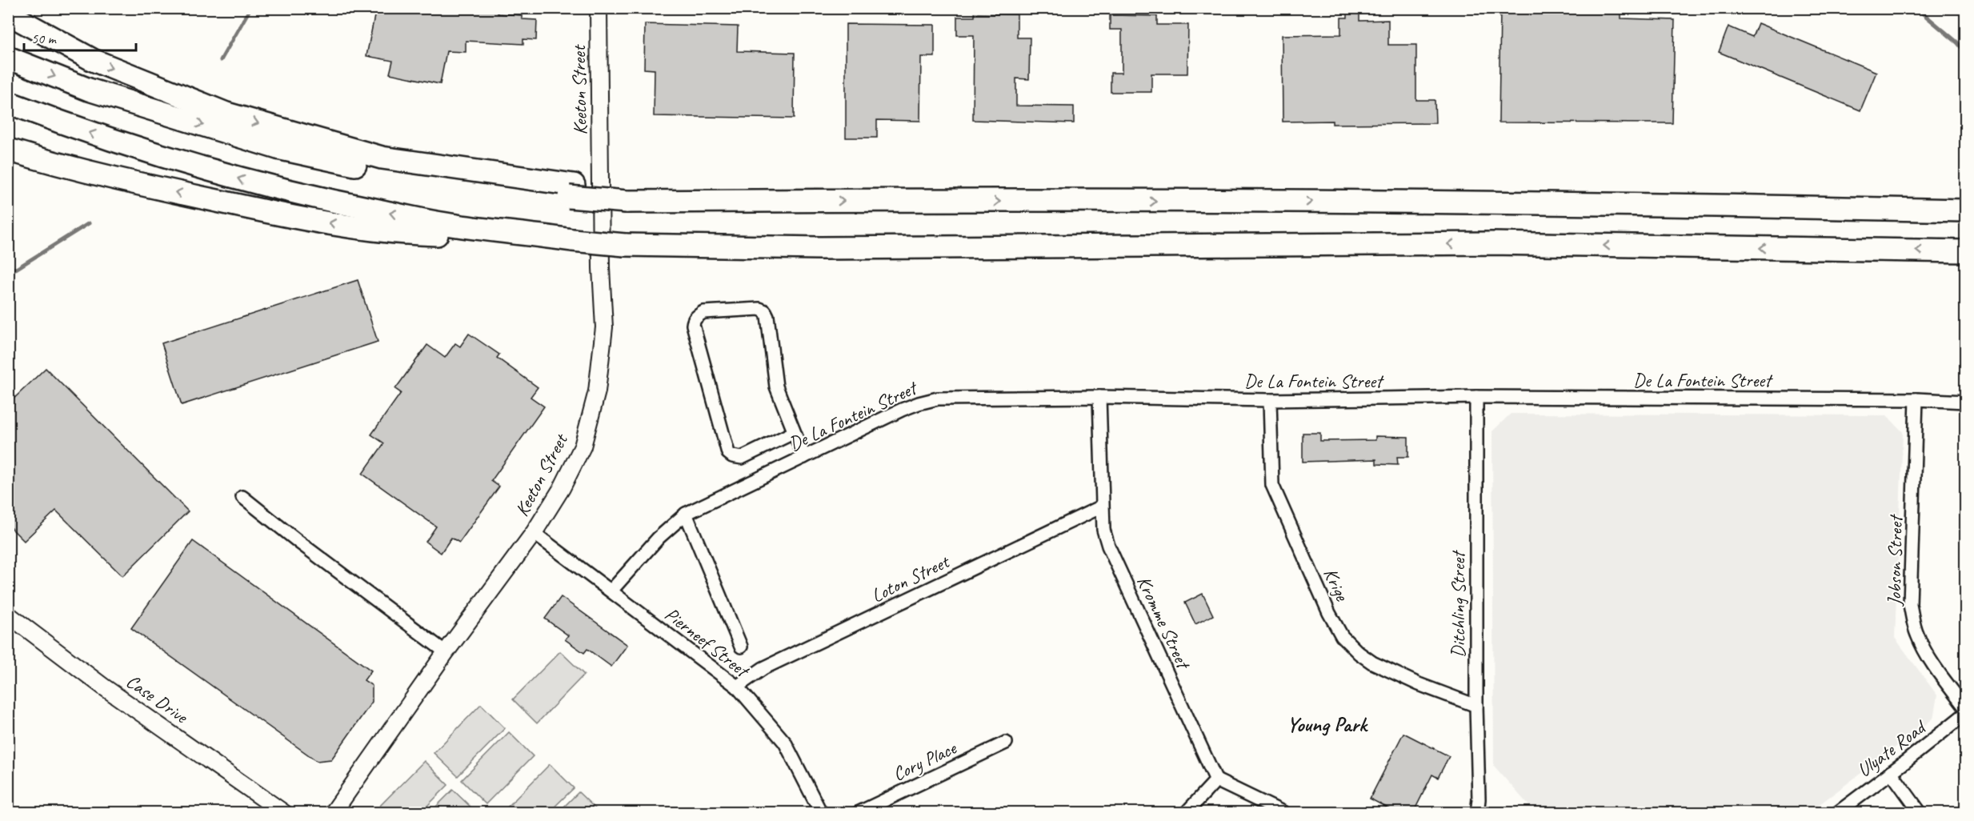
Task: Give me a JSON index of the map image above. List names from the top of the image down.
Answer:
{
  "streets": {
    "street": [
      "Keeton Street",
      "De La Fontein Street",
      "Jobson Street",
      "Loton Street",
      "Krige",
      "Ditchling Street",
      "Kromme Street",
      "Pierneef Street",
      "Case Drive",
      "Ulyate Road",
      "Cory Place"
    ]
  },
  "crossings": [
    ["Keeton Street", "Pierneef Street"],
    ["De La Fontein Street", "Jobson Street"],
    ["De La Fontein Street", "Krige"],
    ["De La Fontein Street", "Ditchling Street"],
    ["De La Fontein Street", "Kromme Street"],
    ["De La Fontein Street", "Pierneef Street"],
    ["Loton Street", "Kromme Street"],
    ["Loton Street", "Pierneef Street"],
    ["Krige", "Ditchling Street"]
  ],
  "districts": ["Young Park"],
  "scale_bar": "50 m"
}
